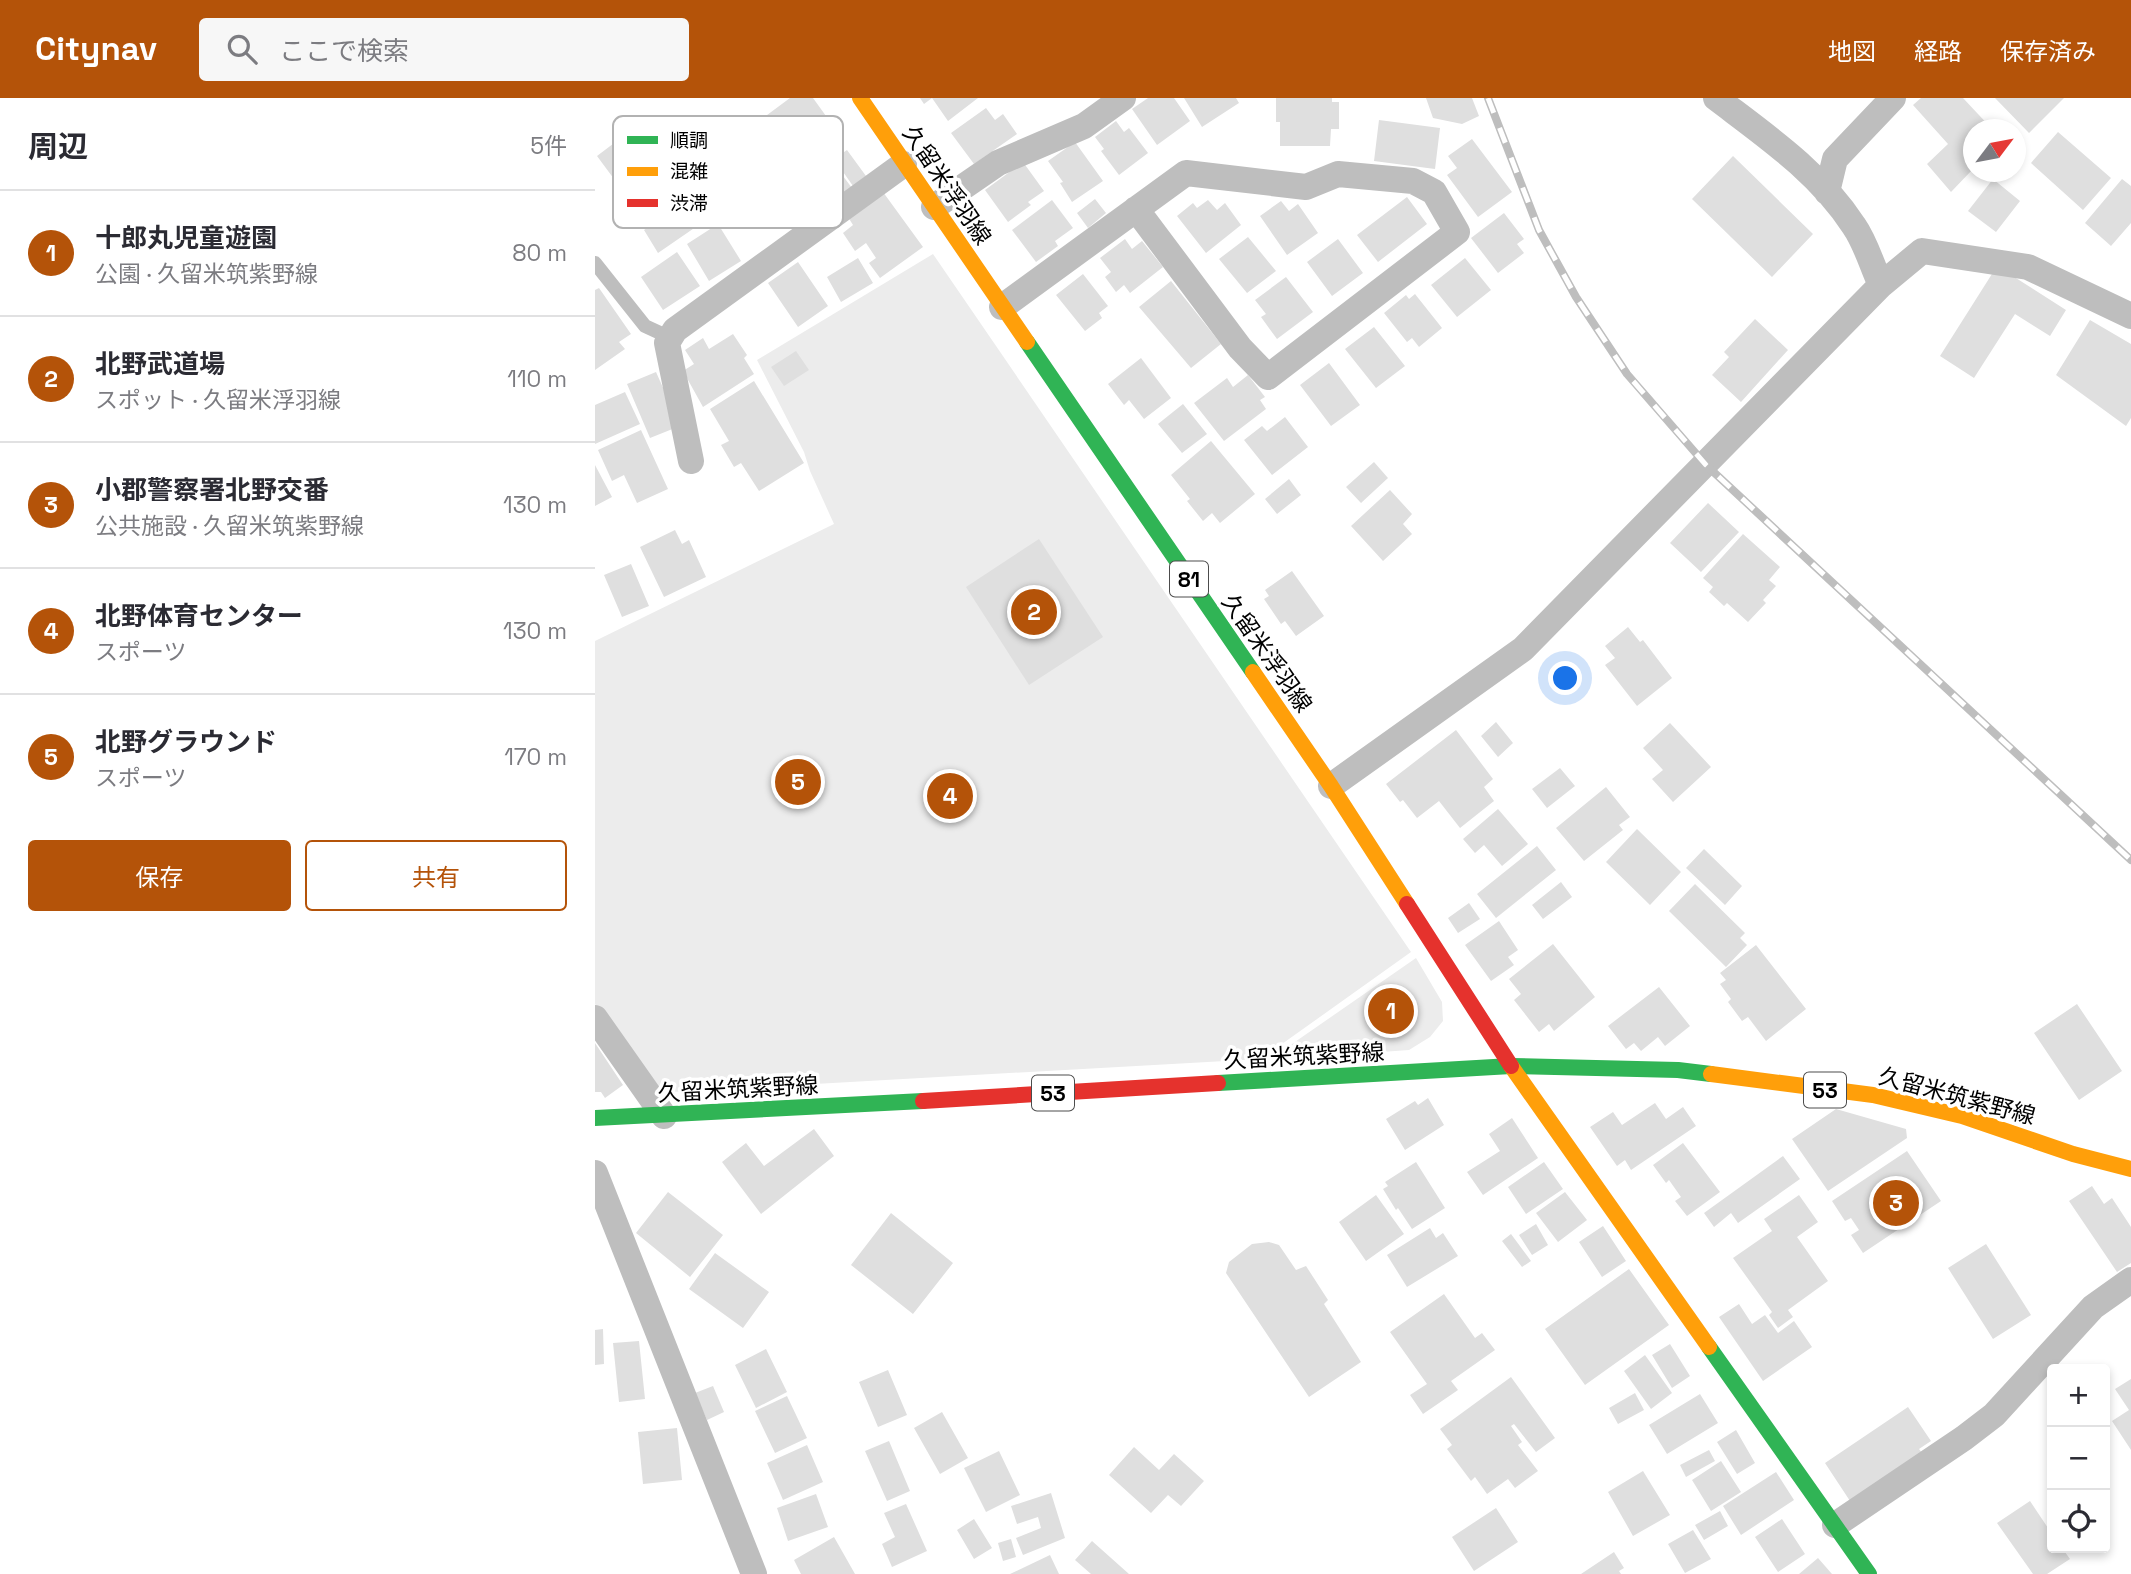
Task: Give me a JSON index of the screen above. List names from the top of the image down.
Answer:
{
  "streets": {
    "main road": [
      "久留米浮羽線",
      "81",
      "久留米筑紫野線",
      "53"
    ]
  },
  "crossings": [
    ["久留米浮羽線", "久留米筑紫野線"]
  ],
  "legend": ["順調", "混雑", "渋滞"],
  "north": "top right",
  "page": {
    "header": "Citynav",
    "search": "ここで検索",
    "nav": ["地図", "経路", "保存済み"],
    "heading": ["周辺", "5件"],
    "list": [
      {
        "mark": "1",
        "name": "十郎丸児童遊園",
        "note": "公園 · 久留米筑紫野線",
        "value": "80 m"
      },
      {
        "mark": "2",
        "name": "北野武道場",
        "note": "スポット · 久留米浮羽線",
        "value": "110 m"
      },
      {
        "mark": "3",
        "name": "小郡警察署北野交番",
        "note": "公共施設 · 久留米筑紫野線",
        "value": "130 m"
      },
      {
        "mark": "4",
        "name": "北野体育センター",
        "note": "スポーツ",
        "value": "130 m"
      },
      {
        "mark": "5",
        "name": "北野グラウンド",
        "note": "スポーツ",
        "value": "170 m"
      }
    ],
    "pins": [
      "2",
      "5",
      "4",
      "1",
      "3"
    ],
    "buttons": ["保存", "共有"],
    "map_buttons": ["+", "−"]
  }
}
